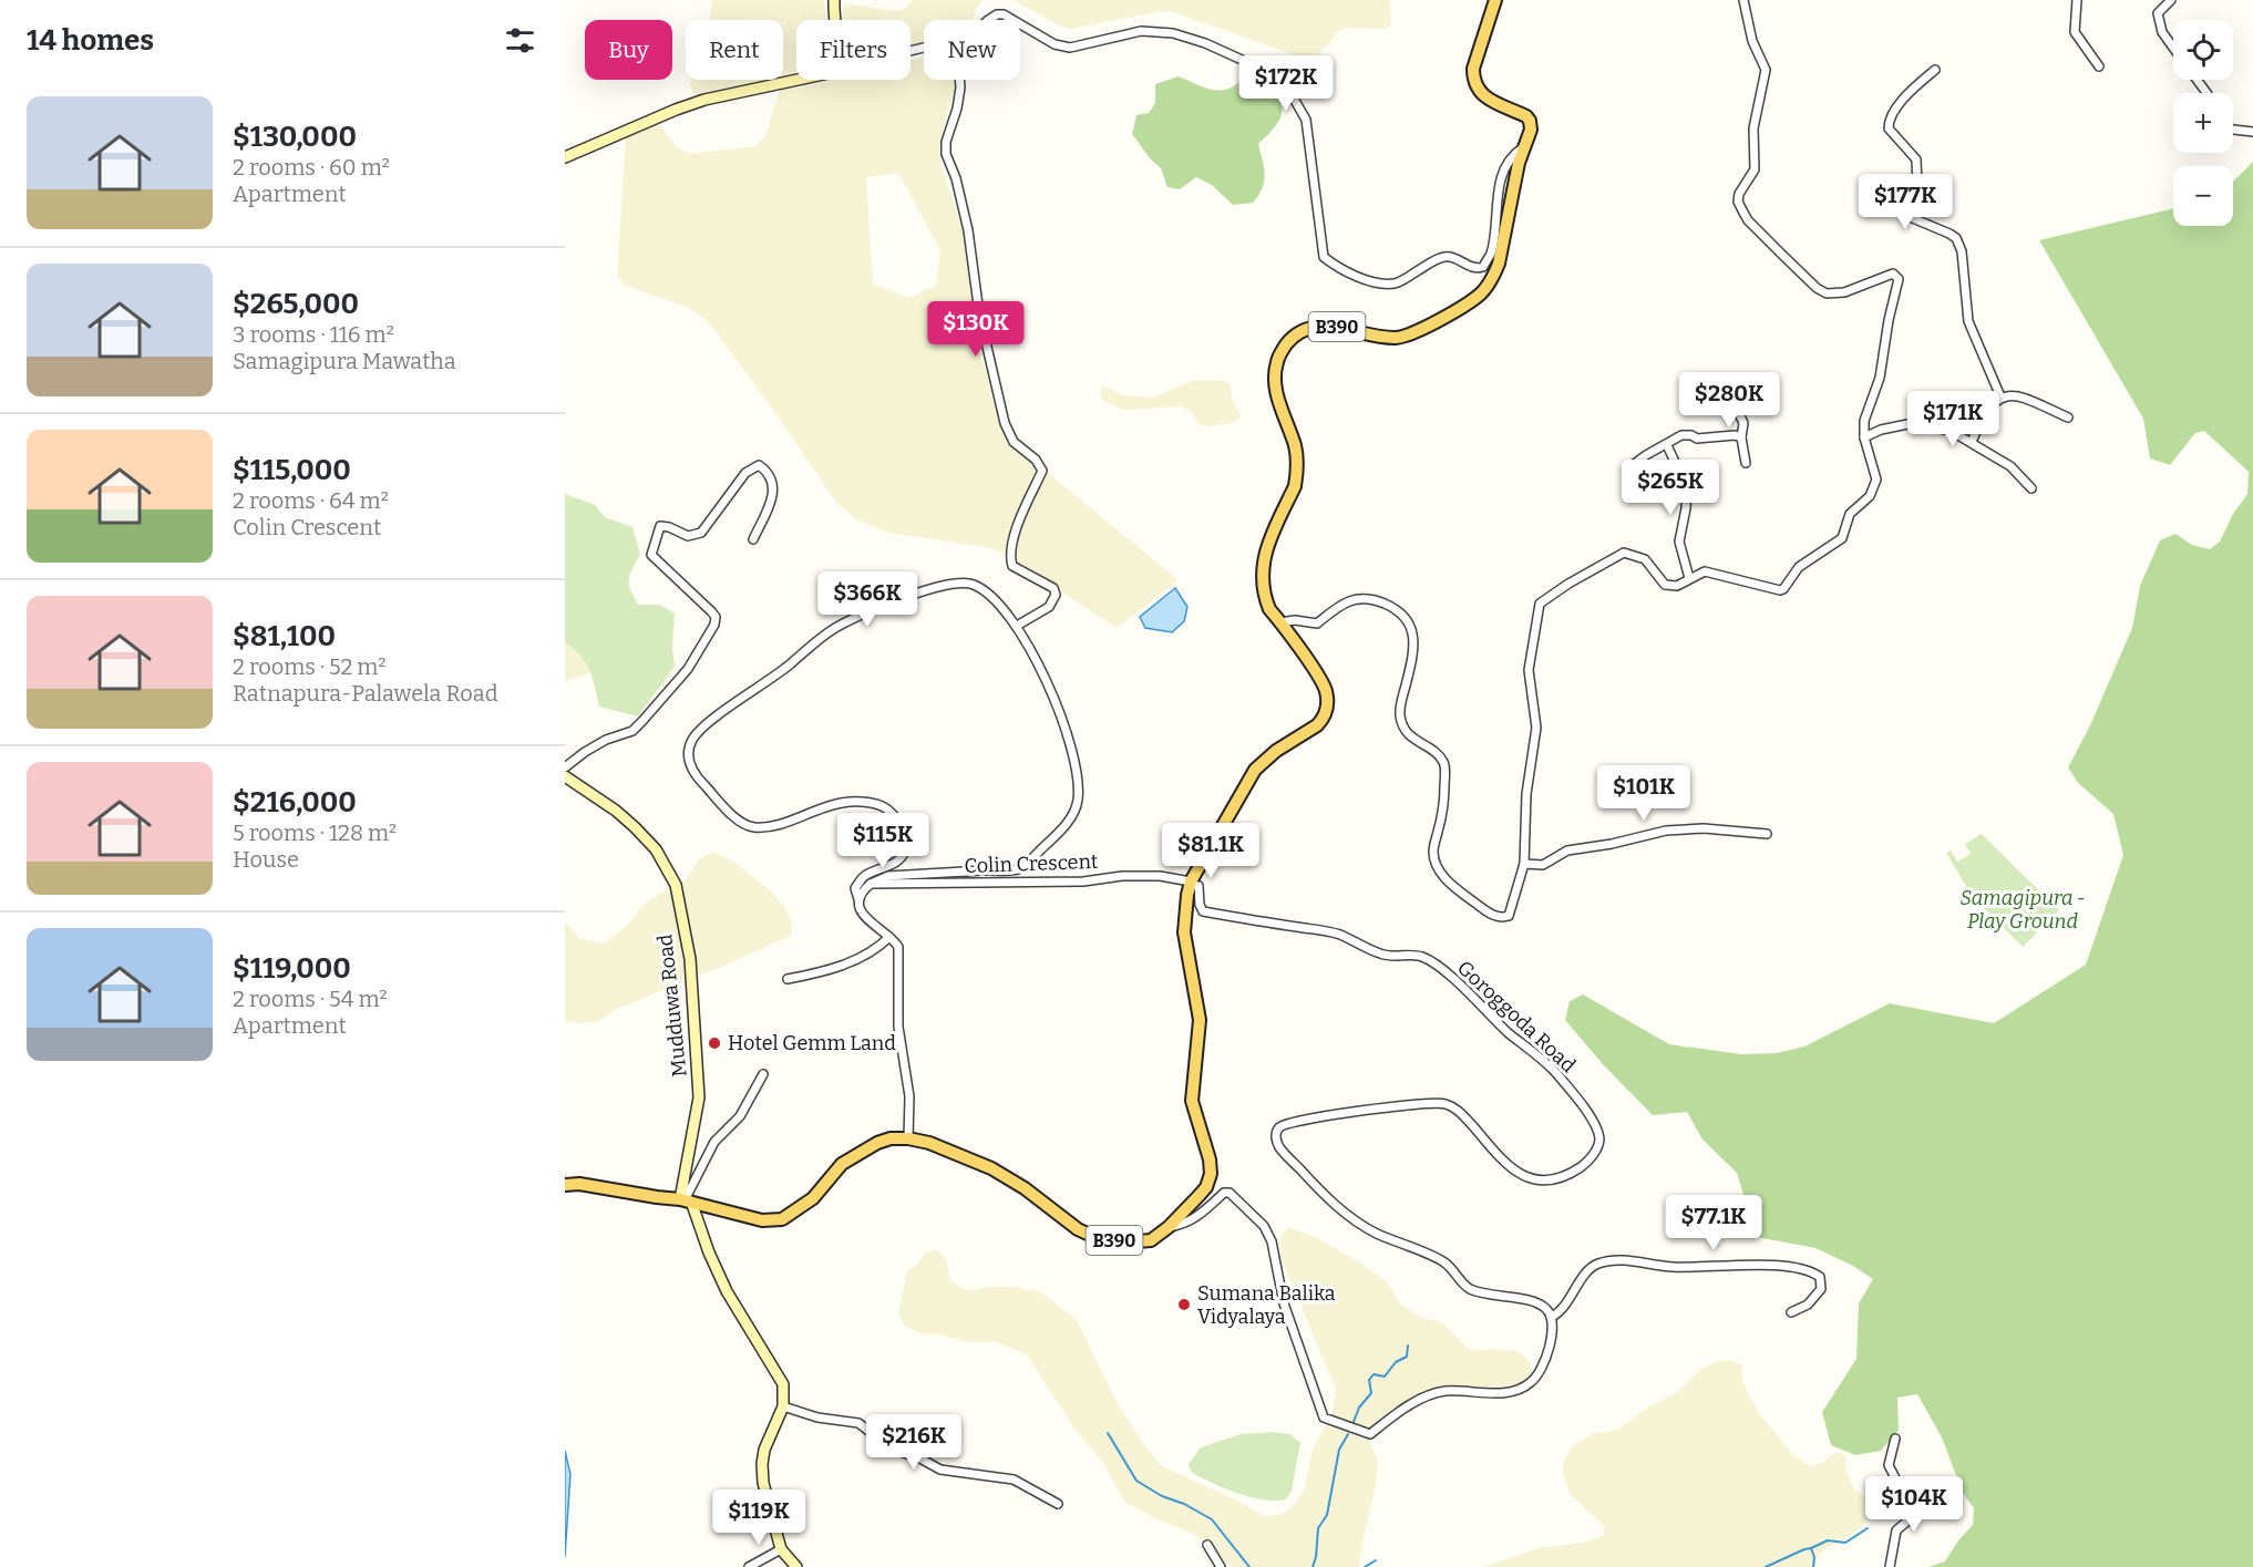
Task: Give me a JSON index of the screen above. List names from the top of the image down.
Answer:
{
  "streets": {
    "main road": ["B390"],
    "street": ["Colin Crescent", "Mudduwa Road", "Goroggoda Road"]
  },
  "crossings": [
    ["B390", "Colin Crescent"],
    ["B390", "Mudduwa Road"],
    ["B390", "Goroggoda Road"],
    ["Colin Crescent", "Goroggoda Road"]
  ],
  "parks": ["Samagipura - Play Ground"],
  "places": ["Hotel Gemm Land", "Sumana Balika Vidyalaya"],
  "page": {
    "heading": "14 homes",
    "map_buttons": ["+", "−"],
    "chip": [
      "Buy",
      "Rent",
      "Filters",
      "New"
    ],
    "price": [
      "$172K",
      "$177K",
      "$130K",
      "$280K",
      "$171K",
      "$265K",
      "$366K",
      "$101K",
      "$115K",
      "$81.1K",
      "$77.1K",
      "$216K",
      "$104K",
      "$119K"
    ],
    "list": [
      {
        "name": "$130,000",
        "note": "2 rooms · 60 m² · Apartment"
      },
      {
        "name": "$265,000",
        "note": "3 rooms · 116 m² · Samagipura Mawatha"
      },
      {
        "name": "$115,000",
        "note": "2 rooms · 64 m² · Colin Crescent"
      },
      {
        "name": "$81,100",
        "note": "2 rooms · 52 m² · Ratnapura-Palawela Road"
      },
      {
        "name": "$216,000",
        "note": "5 rooms · 128 m² · House"
      },
      {
        "name": "$119,000",
        "note": "2 rooms · 54 m² · Apartment"
      }
    ]
  }
}
